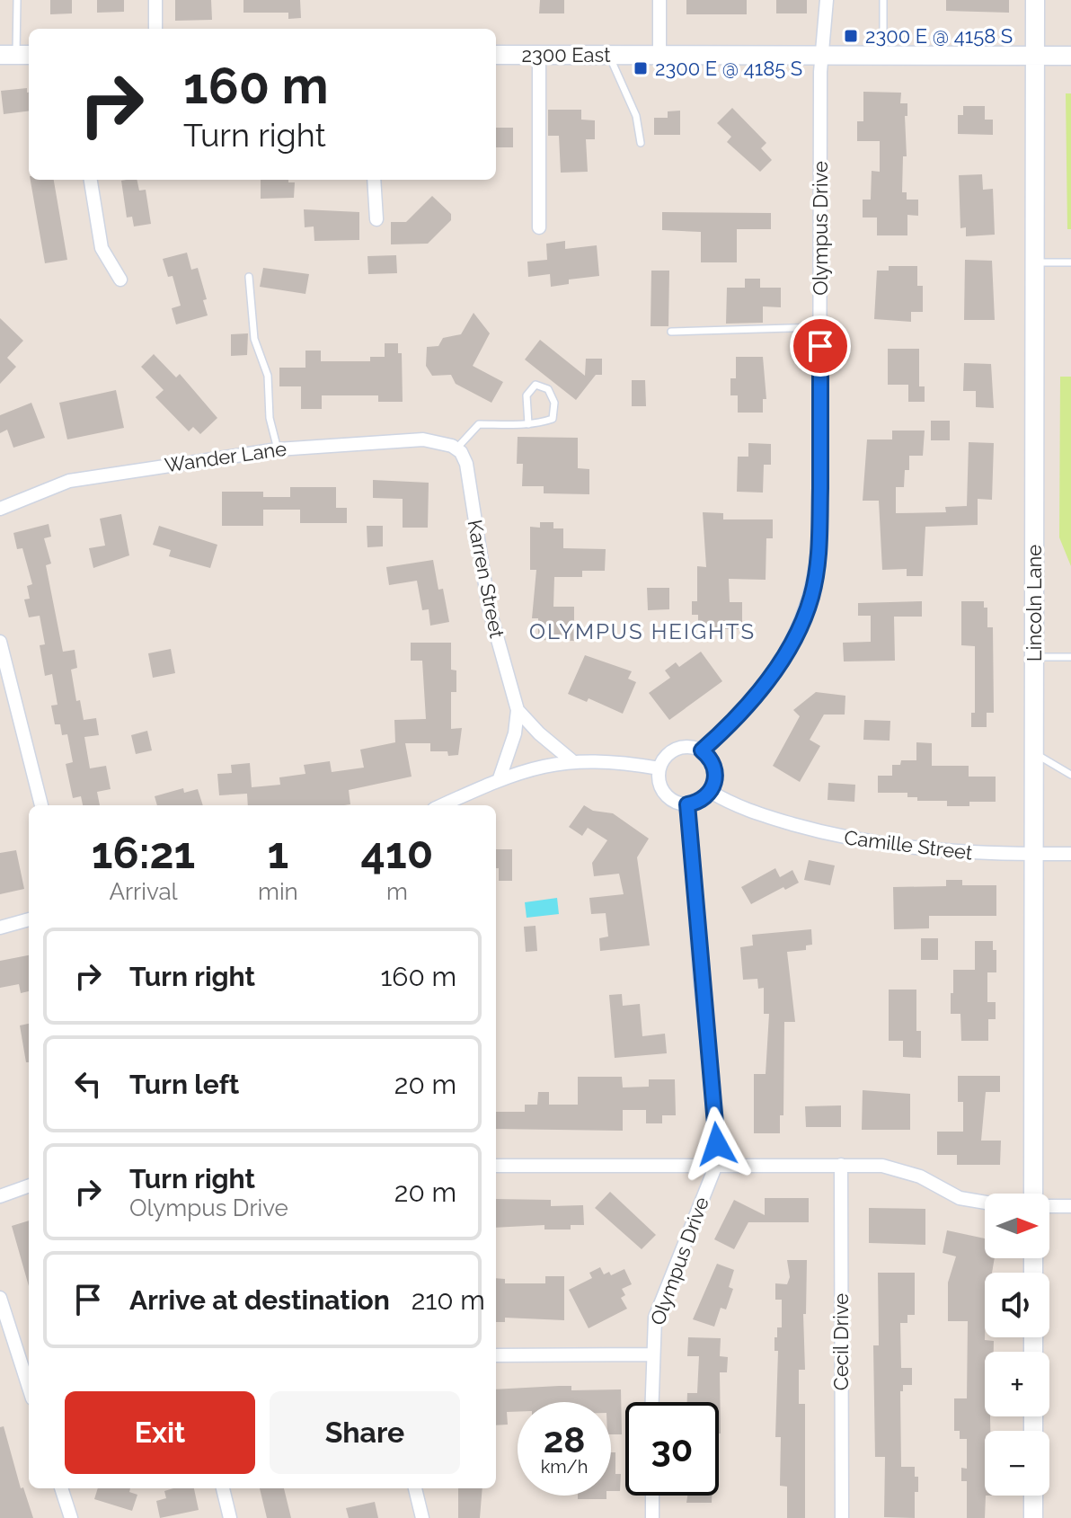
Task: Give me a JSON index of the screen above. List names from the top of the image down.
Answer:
{
  "streets": {
    "street": [
      "2300 East",
      "Olympus Drive",
      "Wander Lane",
      "Karren Street",
      "Lincoln Lane",
      "Camille Street",
      "Cecil Drive"
    ]
  },
  "crossings": [
    ["2300 East", "Olympus Drive"],
    ["2300 East", "Lincoln Lane"],
    ["Olympus Drive", "Camille Street"],
    ["Wander Lane", "Karren Street"],
    ["Lincoln Lane", "Camille Street"]
  ],
  "districts": ["OLYMPUS HEIGHTS"],
  "places": {
    "transit": ["2300 E @ 4158 S", "2300 E @ 4185 S"]
  },
  "north": "right",
  "page": {
    "turn": ["160 m", "Turn right"],
    "eta": [
      "16:21",
      "Arrival",
      "1",
      "min",
      "410",
      "m"
    ],
    "list": [
      {
        "name": "Turn right",
        "value": "160 m"
      },
      {
        "name": "Turn left",
        "value": "20 m"
      },
      {
        "name": "Turn right",
        "note": "Olympus Drive",
        "value": "20 m"
      },
      {
        "name": "Arrive at destination",
        "value": "210 m"
      }
    ],
    "map_buttons": ["+", "−"],
    "buttons": ["Exit", "Share"],
    "speed": "28 km/h",
    "limit": "30"
  }
}
